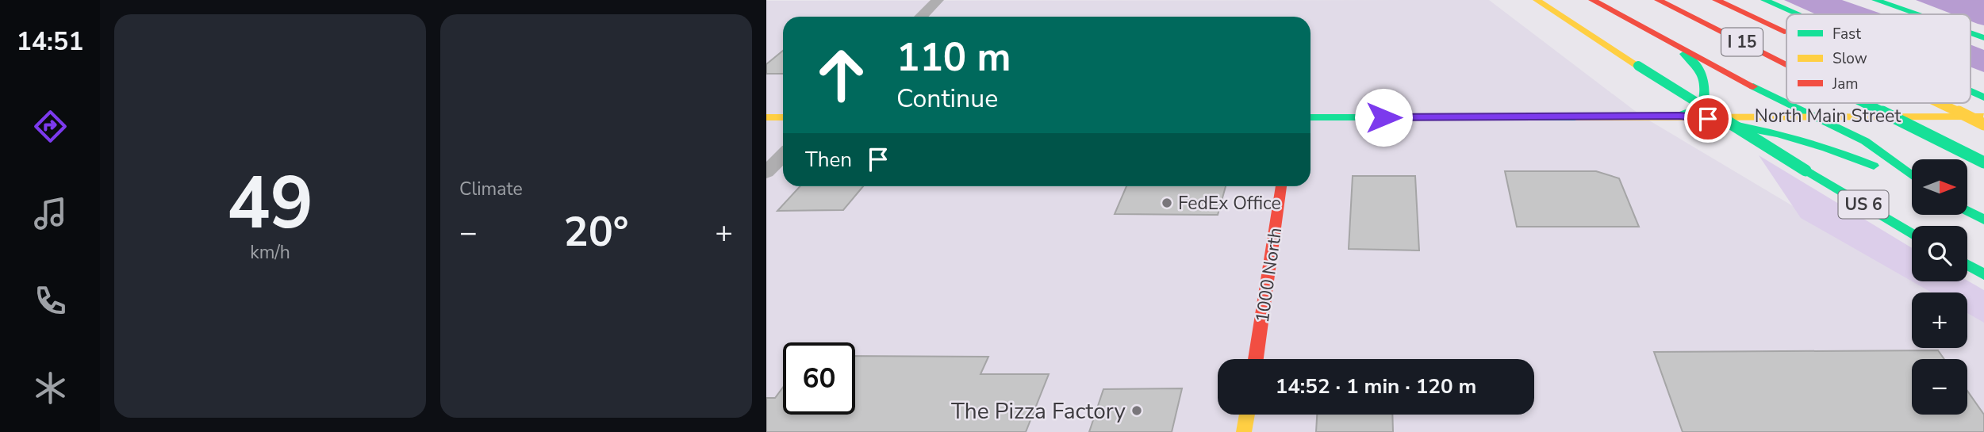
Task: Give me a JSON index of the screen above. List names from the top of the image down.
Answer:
{
  "streets": {
    "main road": [
      "I 15",
      "North Main Street",
      "US 6",
      "1000 North"
    ]
  },
  "places": ["FedEx Office", "The Pizza Factory"],
  "legend": ["Fast", "Slow", "Jam"],
  "north": "right",
  "page": {
    "tabs": "14:51",
    "tile": [
      ["49", "km/h"],
      "Climate"
    ],
    "turn": ["110 m", "Continue"],
    "then": "Then",
    "map_buttons": ["+", "−"],
    "heat": ["−", "20°", "+"],
    "limit": "60",
    "trip": "14:52 · 1 min · 120 m"
  }
}
